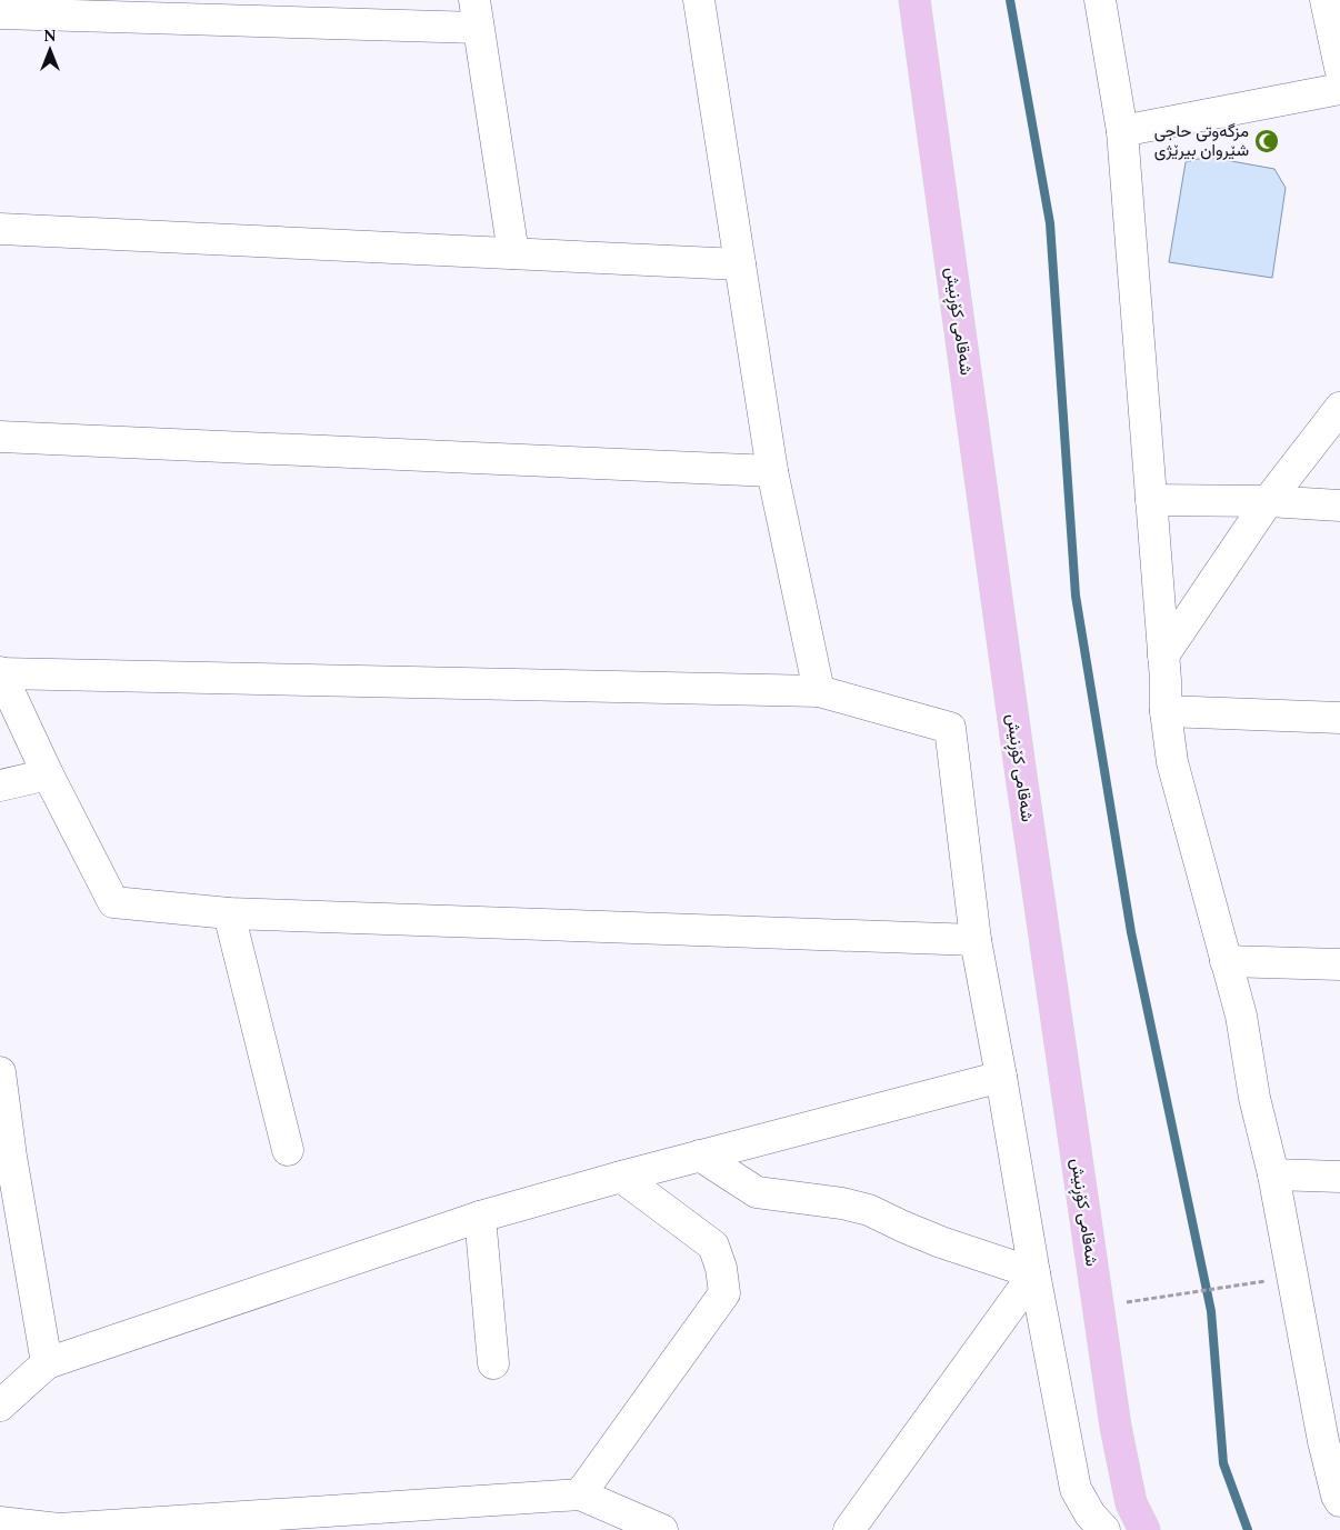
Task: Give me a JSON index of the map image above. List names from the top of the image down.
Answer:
{
  "streets": {
    "main road": ["شەقامی کۆڕنیش"]
  },
  "places": {
    "mosque": ["مزگەوتی حاجی شێروان بیرێژی"]
  },
  "north": "top"
}
